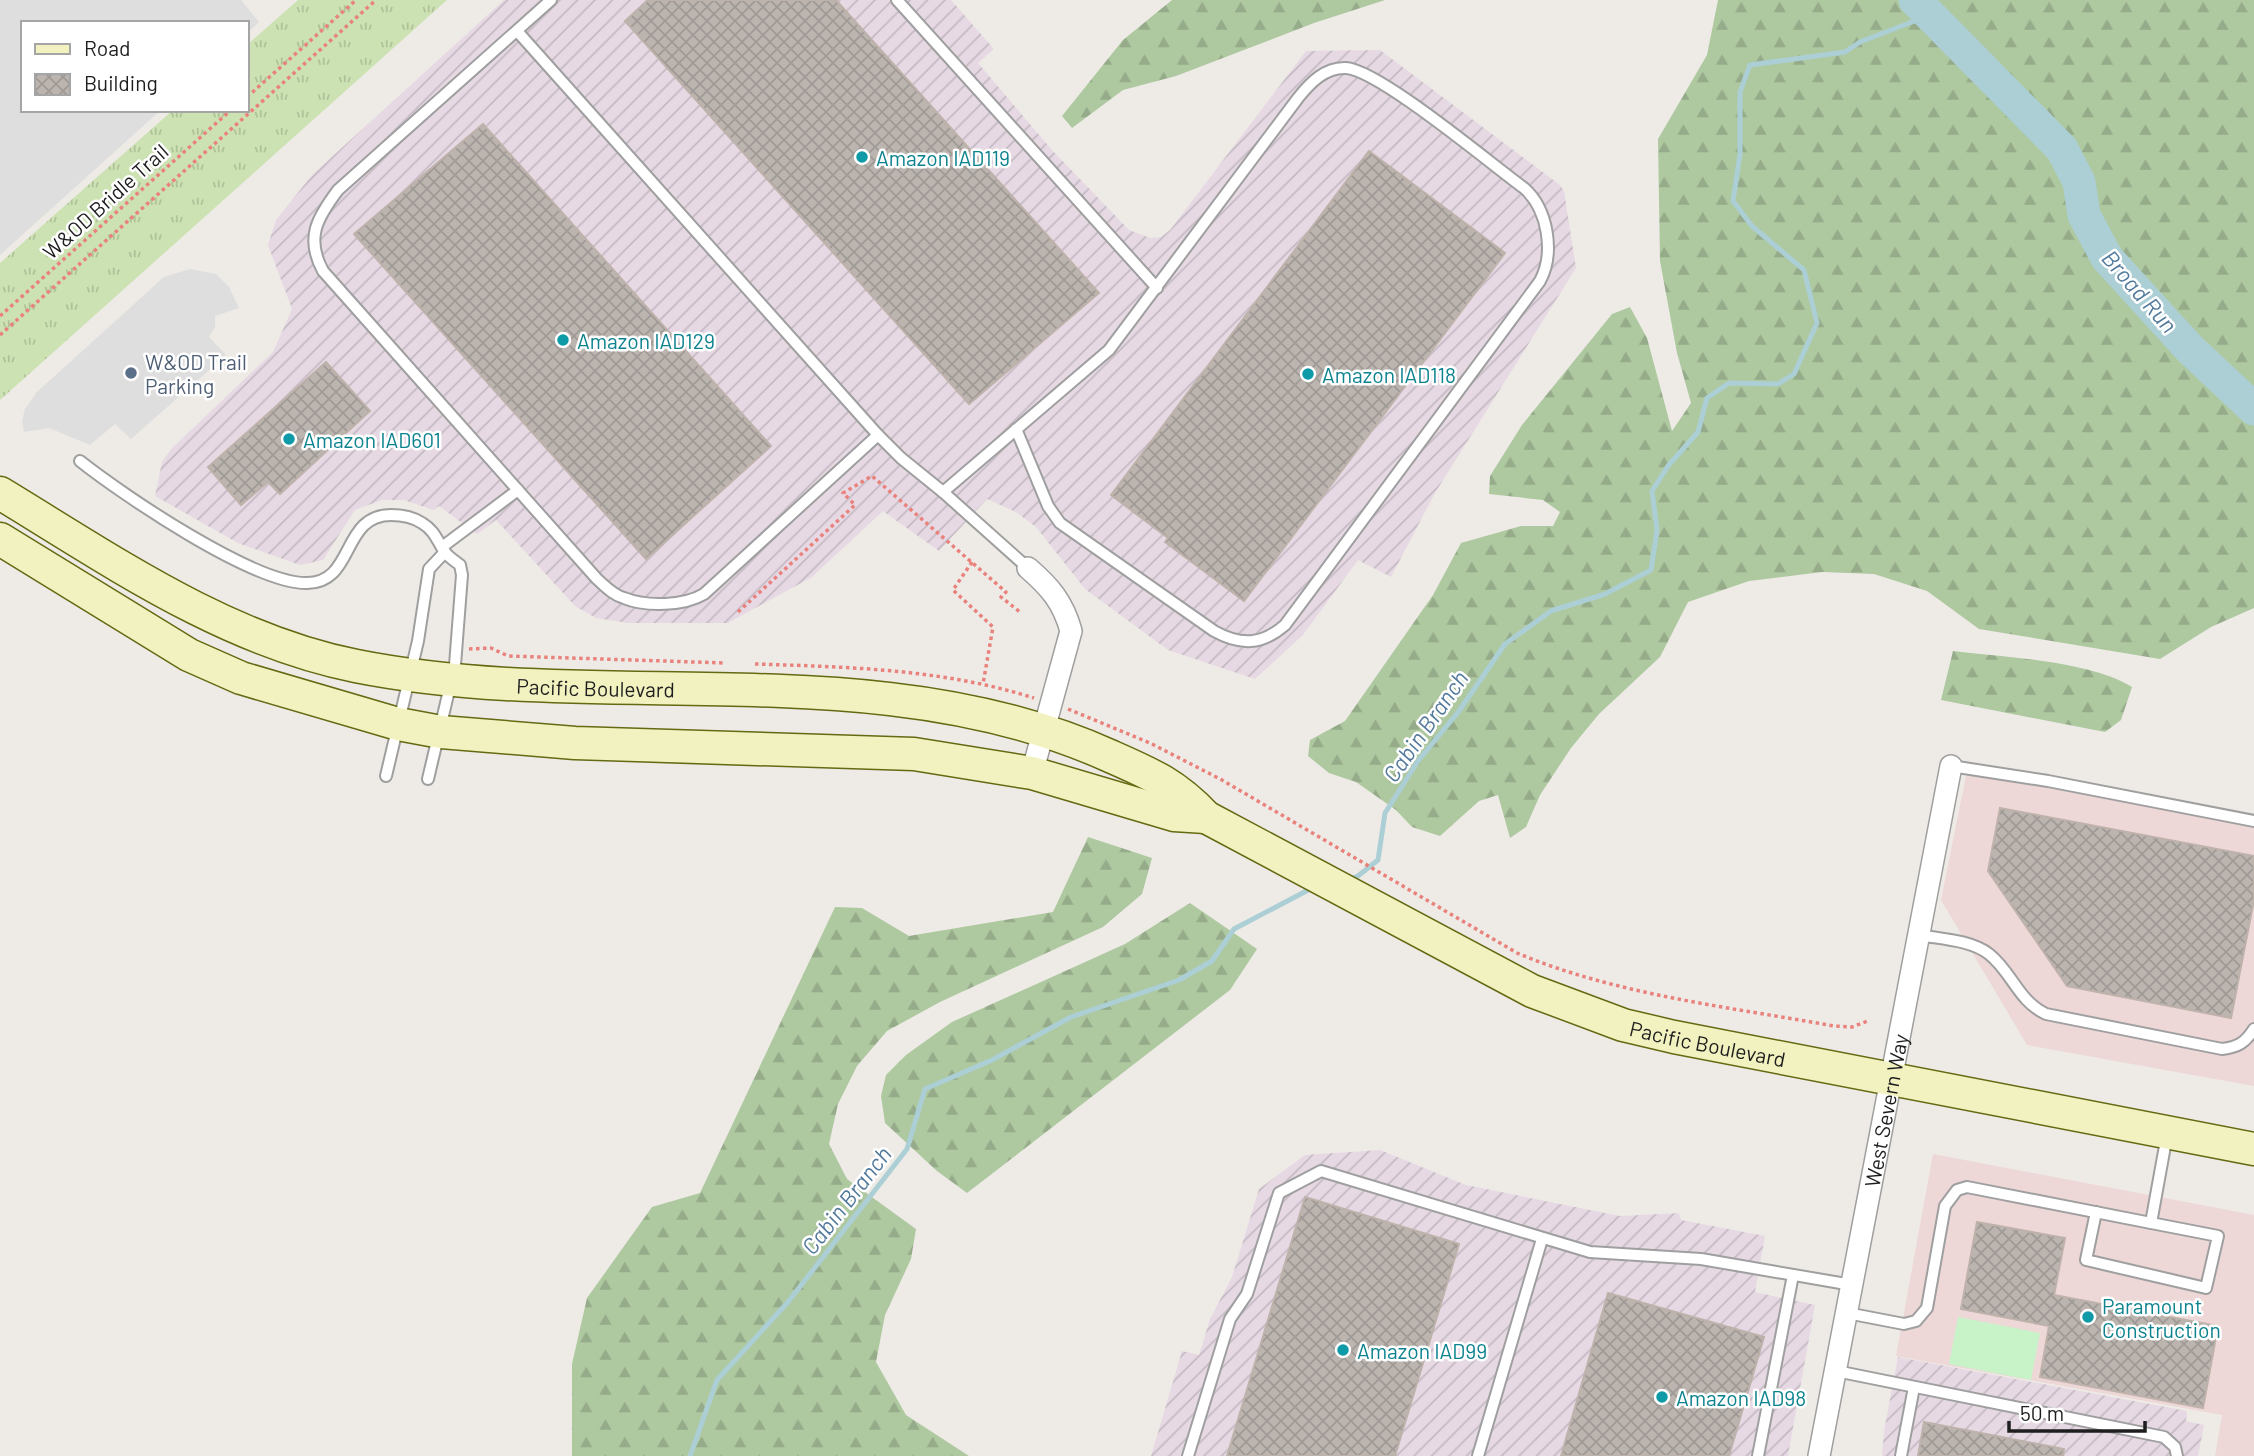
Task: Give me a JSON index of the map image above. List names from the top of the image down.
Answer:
{
  "streets": {
    "main road": ["Pacific Boulevard"],
    "street": ["West Severn Way"],
    "path": ["W&OD Bridle Trail"]
  },
  "crossings": [
    ["Pacific Boulevard", "West Severn Way"]
  ],
  "water": ["Broad Run", "Cabin Branch"],
  "places": [
    "Amazon IAD119",
    "Amazon IAD129",
    "W&OD Trail Parking",
    "Amazon IAD118",
    "Amazon IAD601",
    "Paramount Construction",
    "Amazon IAD99",
    "Amazon IAD98"
  ],
  "legend": ["Road", "Building"],
  "scale_bar": "50 m"
}
